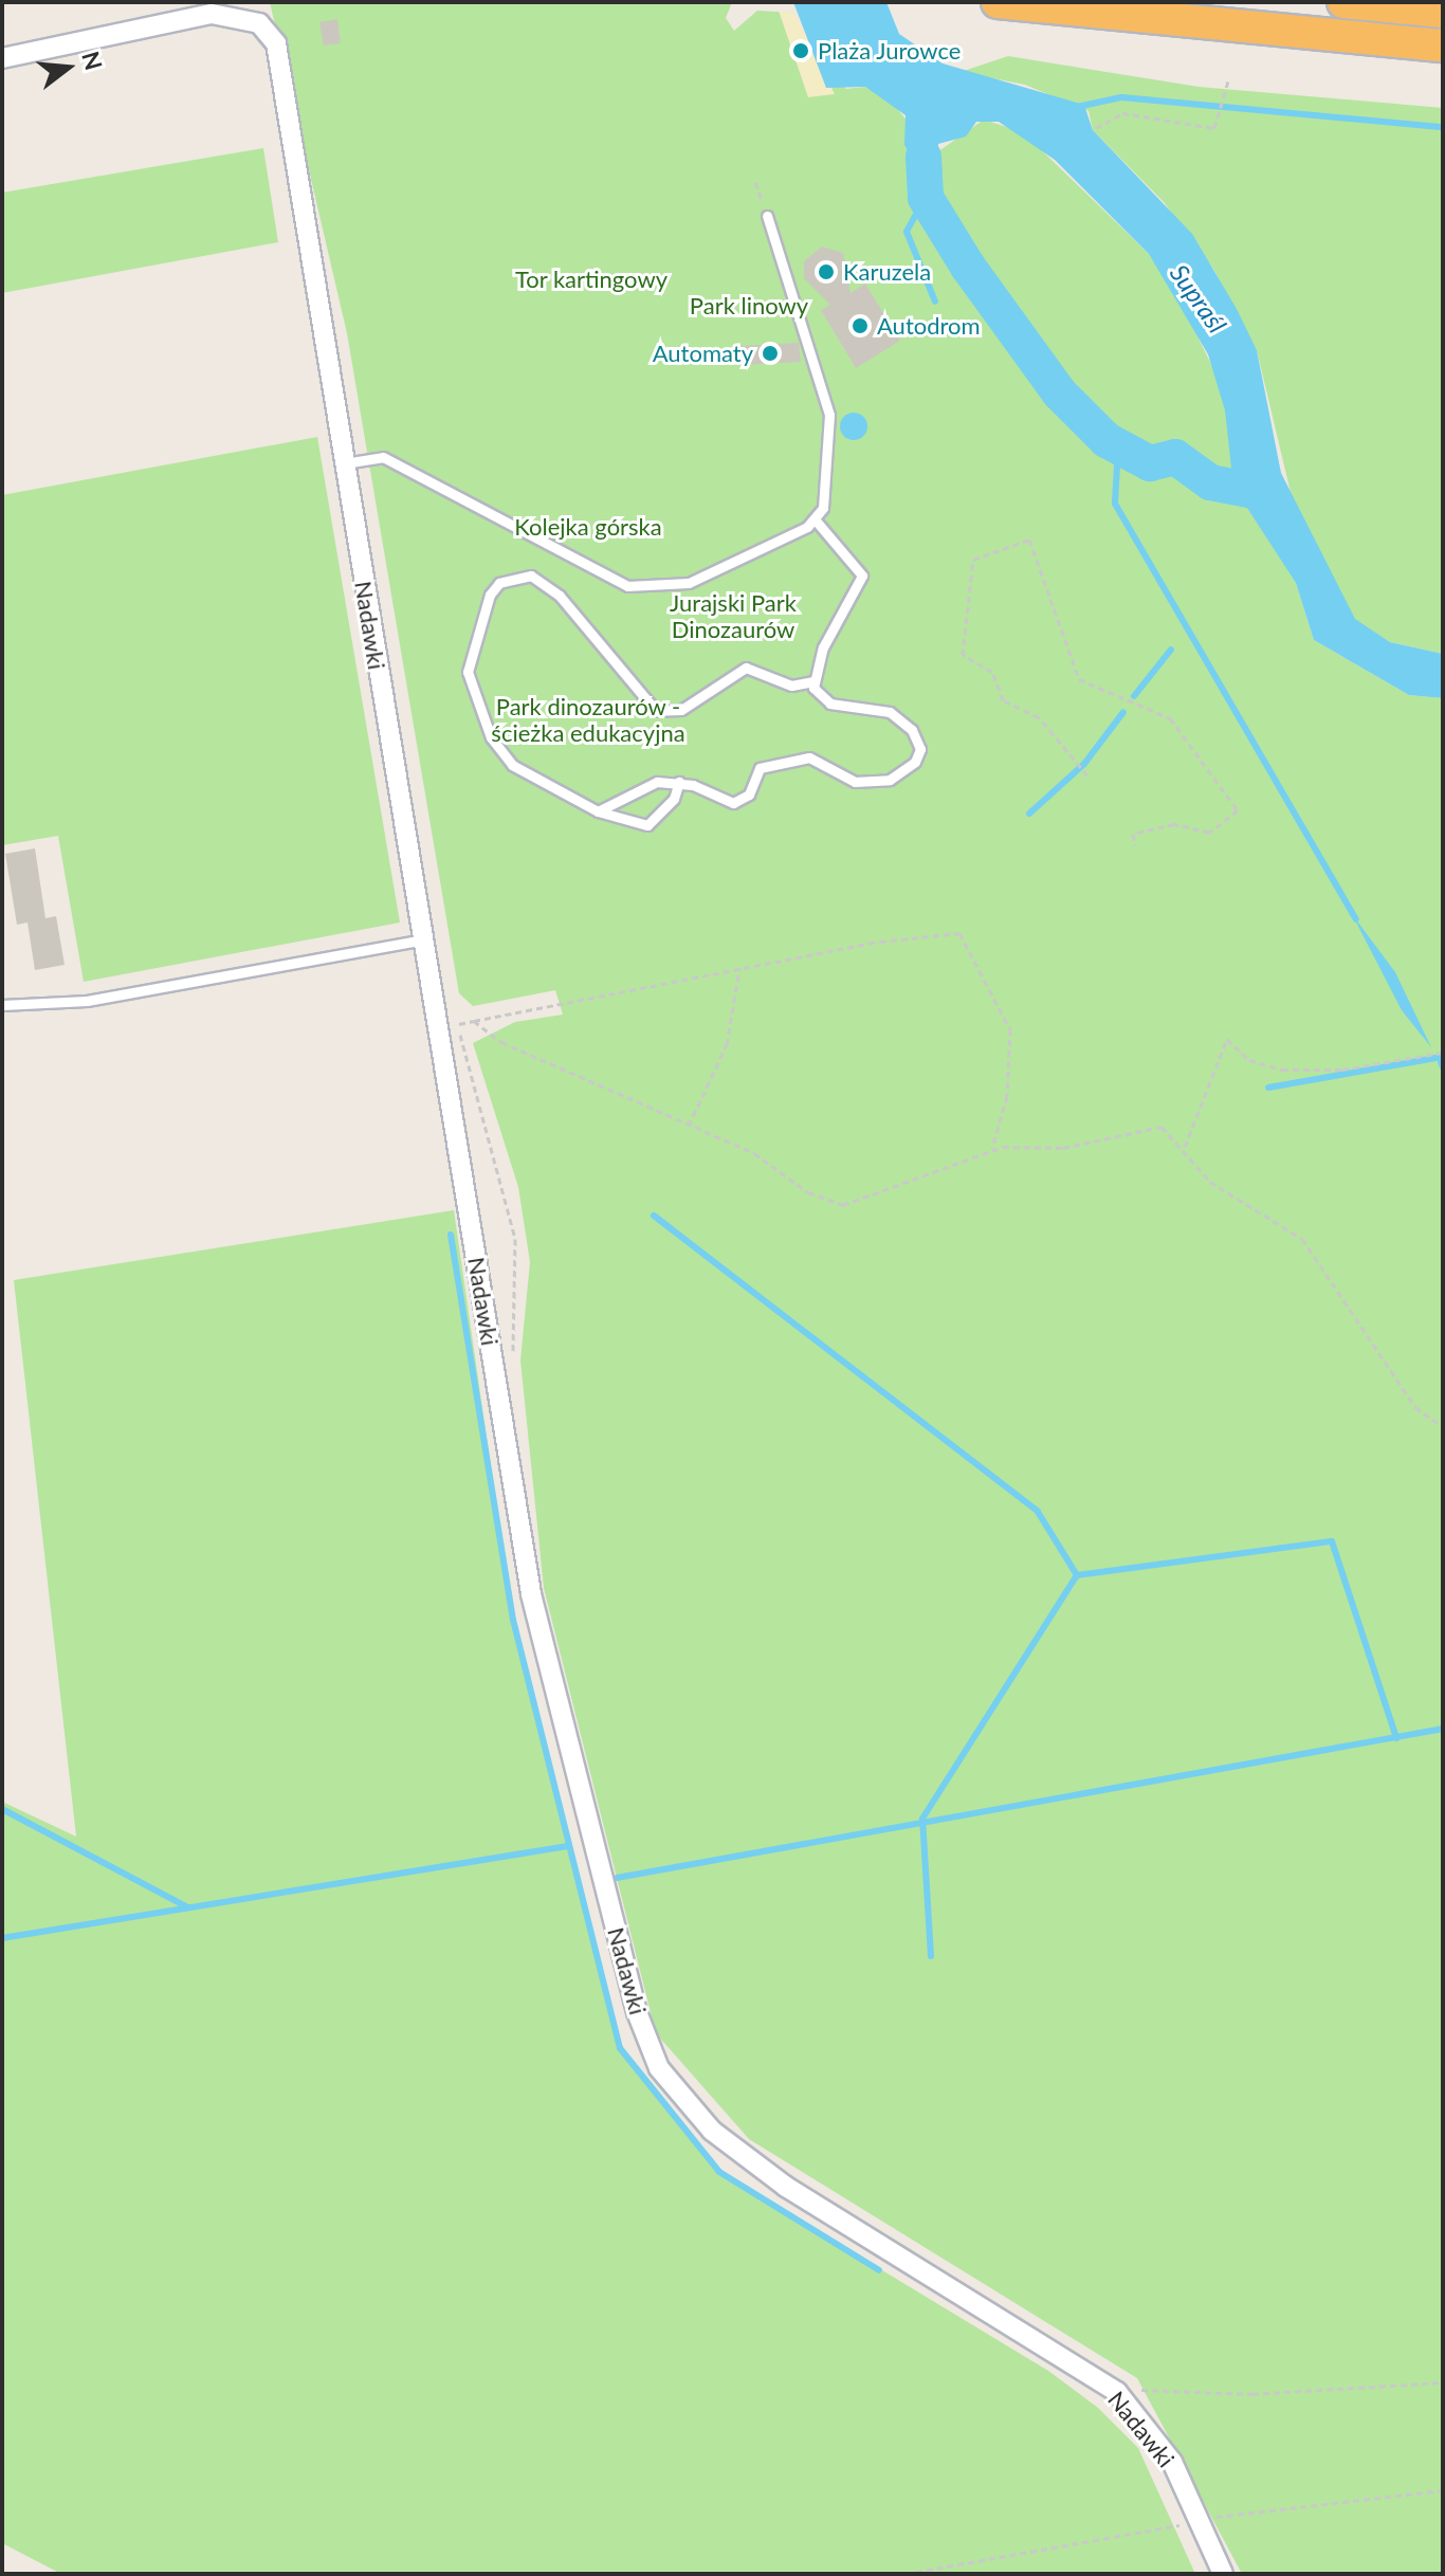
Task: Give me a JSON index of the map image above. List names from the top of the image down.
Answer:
{
  "streets": {
    "street": ["Nadawki"]
  },
  "water": ["Supraśl"],
  "parks": [
    "Tor kartingowy",
    "Park linowy",
    "Kolejka górska",
    "Jurajski Park Dinozaurów",
    "Park dinozaurów - ścieżka edukacyjna"
  ],
  "places": [
    "Plaża Jurowce",
    "Karuzela",
    "Autodrom",
    "Automaty"
  ],
  "north": "right"
}
